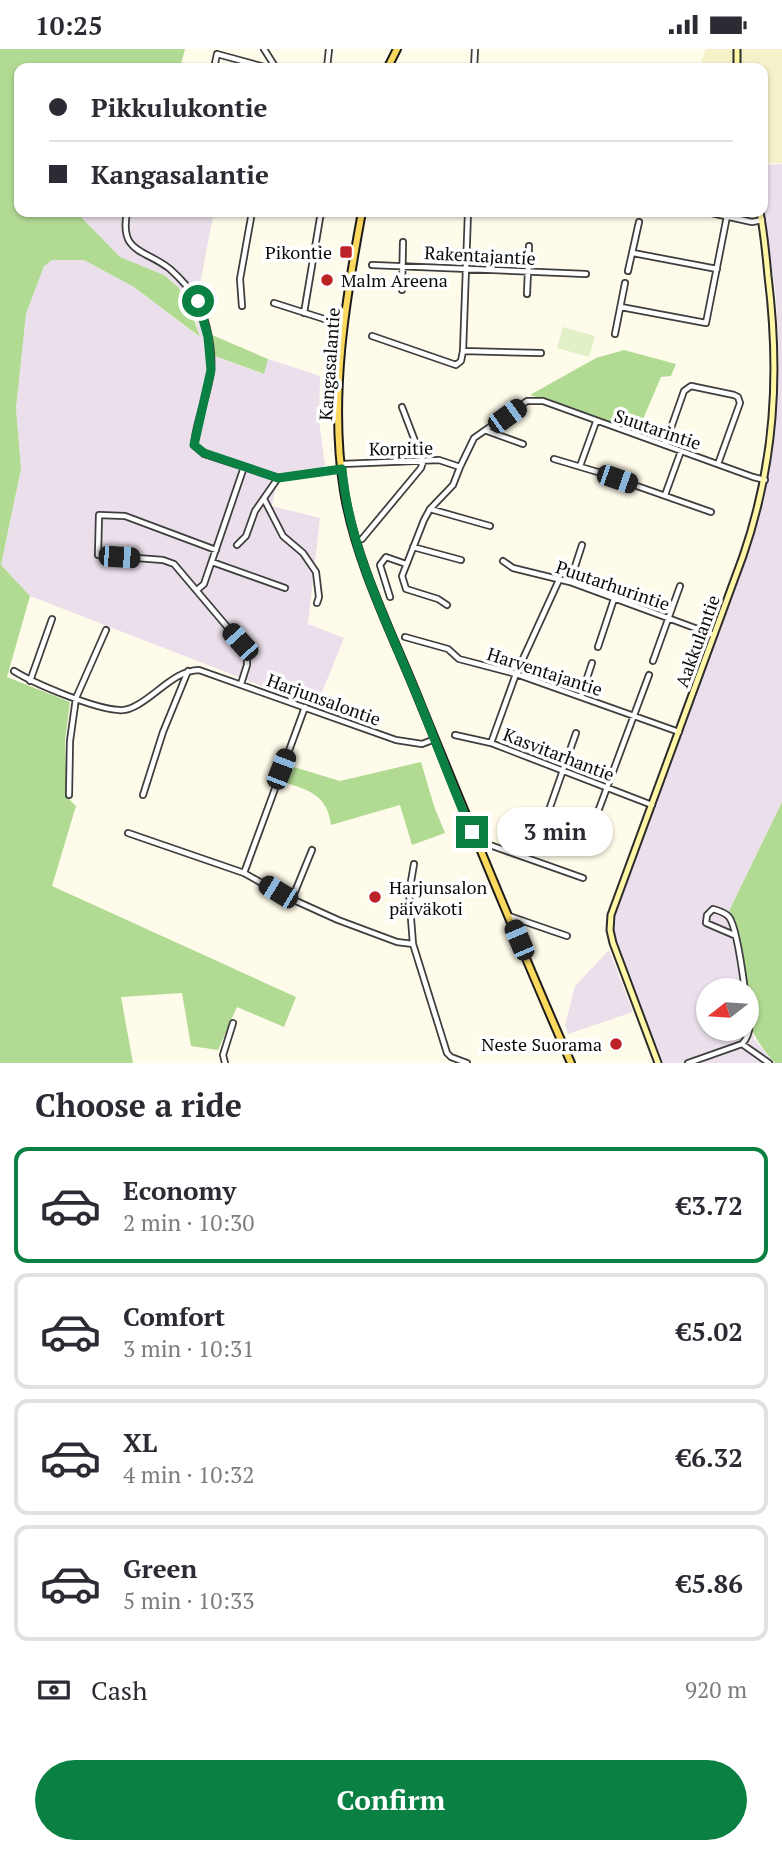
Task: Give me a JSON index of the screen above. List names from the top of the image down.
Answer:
{
  "streets": {
    "main road": ["Kangasalantie"],
    "street": [
      "Rakentajantie",
      "Suutarintie",
      "Korpitie",
      "Puutarhurintie",
      "Aakkulantie",
      "Harventajantie",
      "Harjunsalontie",
      "Kasvitarhantie"
    ]
  },
  "crossings": [
    ["Kangasalantie", "Korpitie"],
    ["Kangasalantie", "Harjunsalontie"],
    ["Suutarintie", "Aakkulantie"],
    ["Puutarhurintie", "Aakkulantie"],
    ["Aakkulantie", "Harventajantie"],
    ["Aakkulantie", "Kasvitarhantie"]
  ],
  "places": {
    "transit": ["Pikontie"],
    "other": ["Malm Areena", "Harjunsalon päiväkoti", "Neste Suorama"]
  },
  "north": "left",
  "page": {
    "status": "10:25",
    "banner": ["Pikkulukontie", "Kangasalantie"],
    "bubble": "3 min",
    "heading": "Choose a ride",
    "list": [
      {
        "name": "Economy",
        "note": "2 min · 10:30",
        "value": "€3.72"
      },
      {
        "name": "Comfort",
        "note": "3 min · 10:31",
        "value": "€5.02"
      },
      {
        "name": "XL",
        "note": "4 min · 10:32",
        "value": "€6.32"
      },
      {
        "name": "Green",
        "note": "5 min · 10:33",
        "value": "€5.86"
      }
    ],
    "pay": ["Cash", "920 m"],
    "buttons": "Confirm"
  }
}
